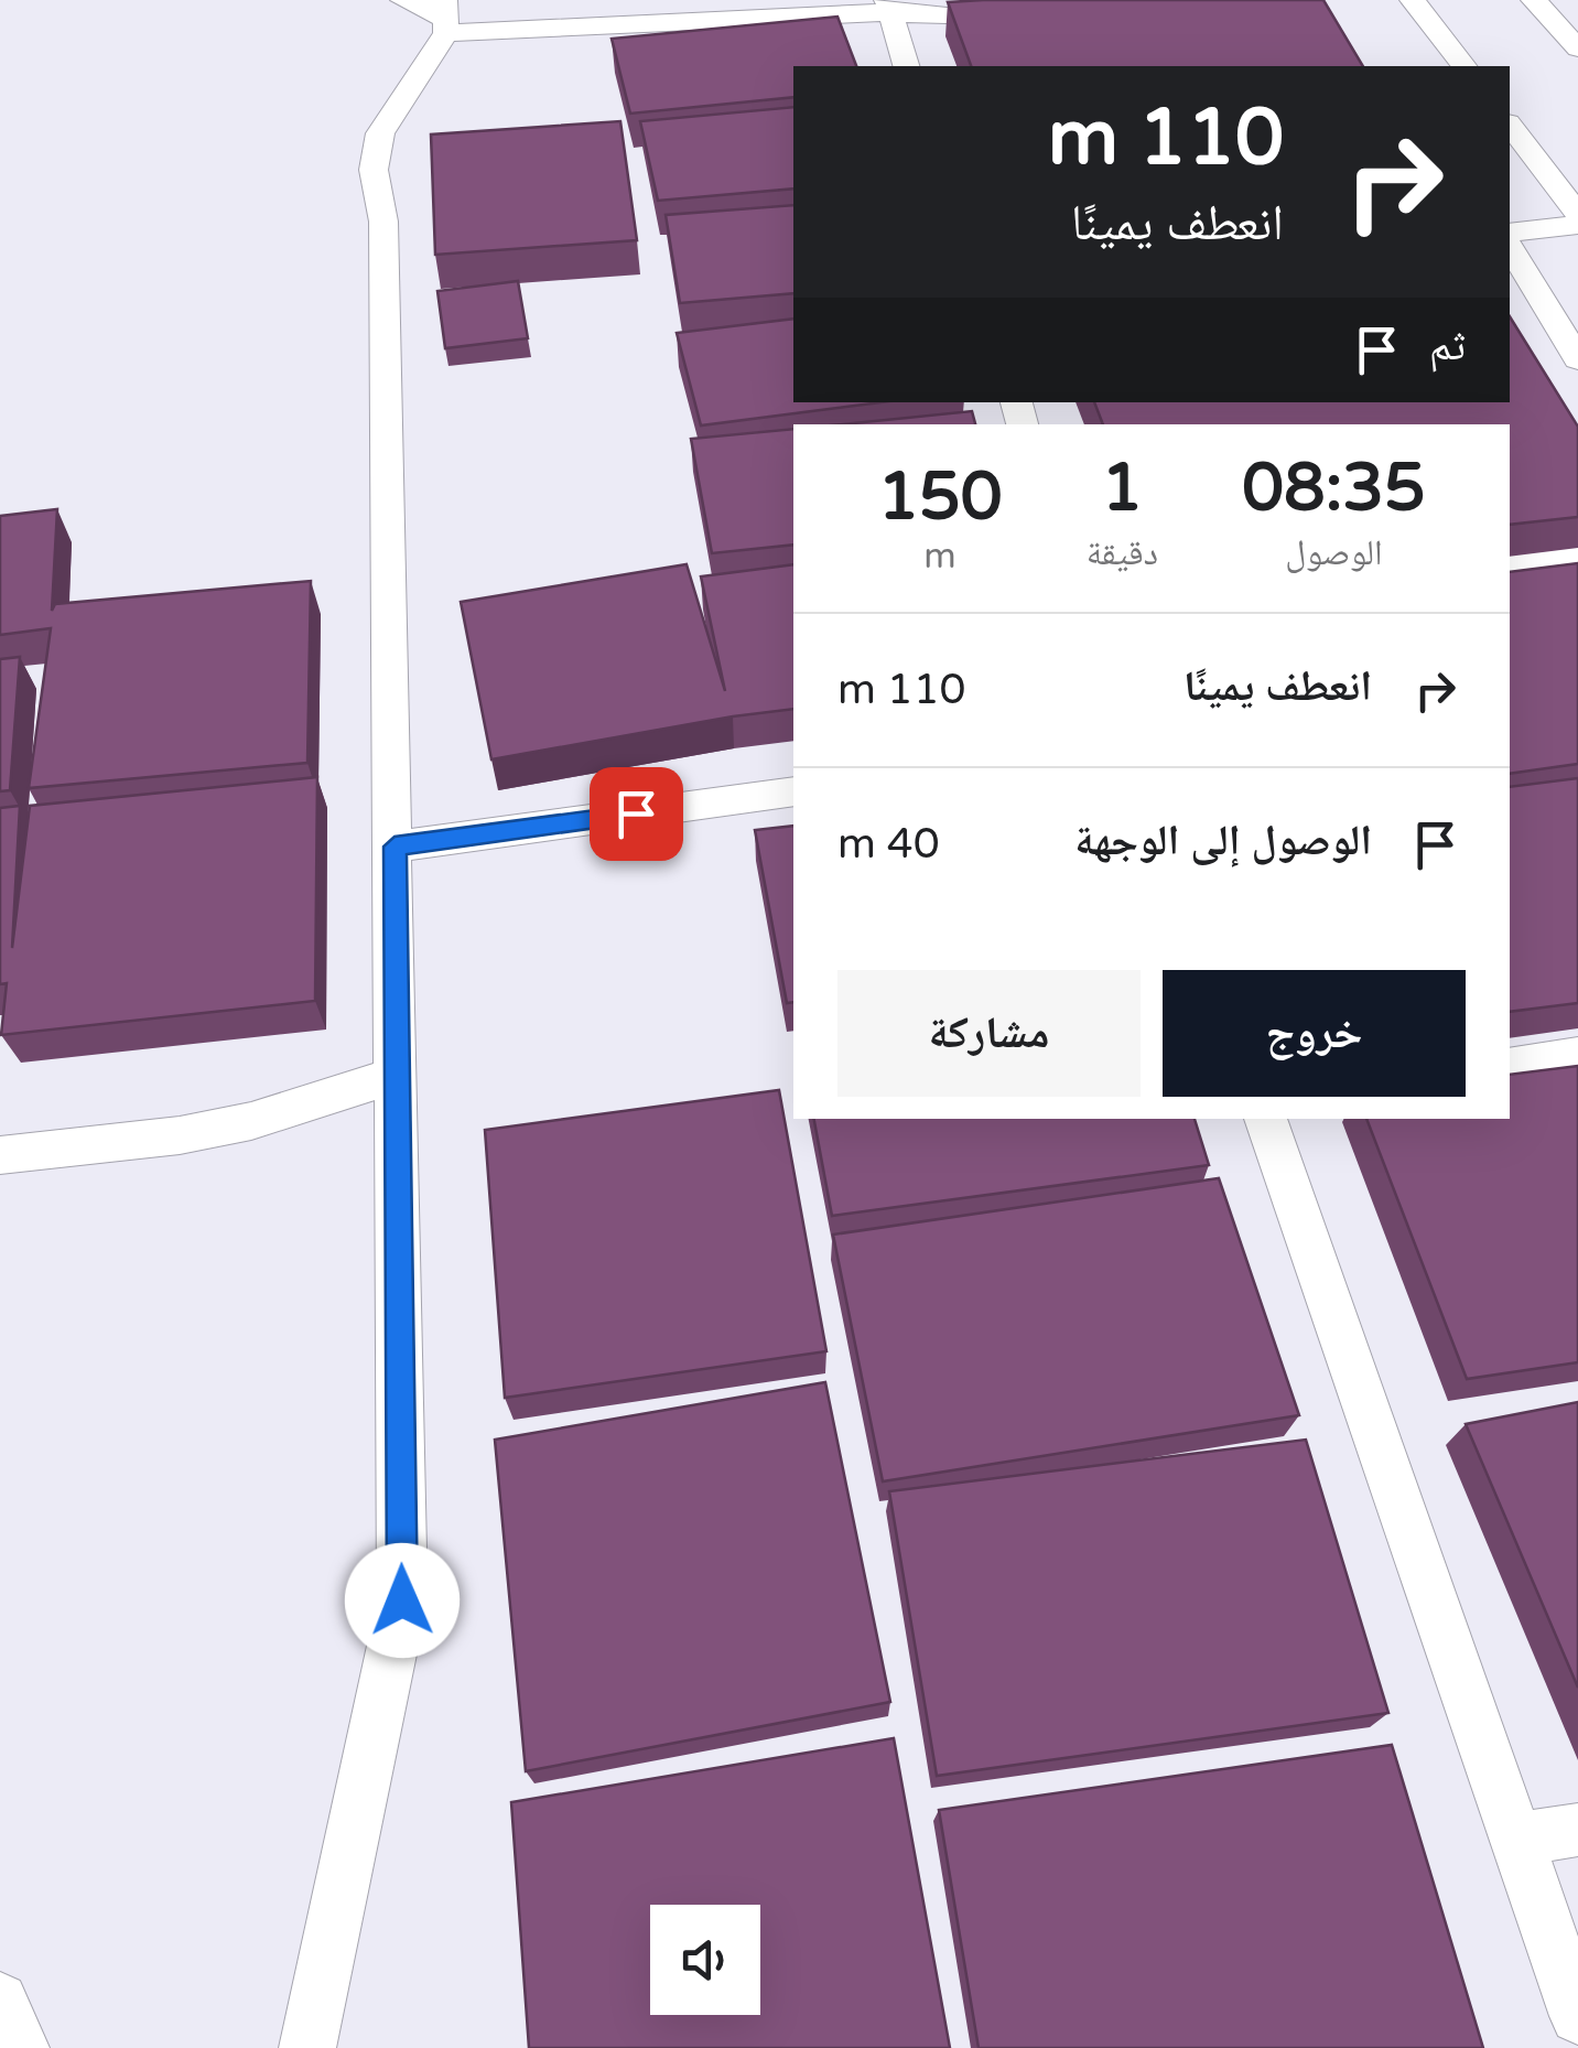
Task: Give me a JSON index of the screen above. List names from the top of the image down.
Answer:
{
  "page": {
    "turn": ["110 m", "انعطف يمينًا"],
    "then": "ثم",
    "eta": [
      "08:35",
      "الوصول",
      "1",
      "دقيقة",
      "150",
      "m"
    ],
    "list": [
      {
        "name": "انعطف يمينًا",
        "value": "110 m"
      },
      {
        "name": "الوصول إلى الوجهة",
        "value": "40 m"
      }
    ],
    "buttons": ["خروج", "مشاركة"]
  }
}
